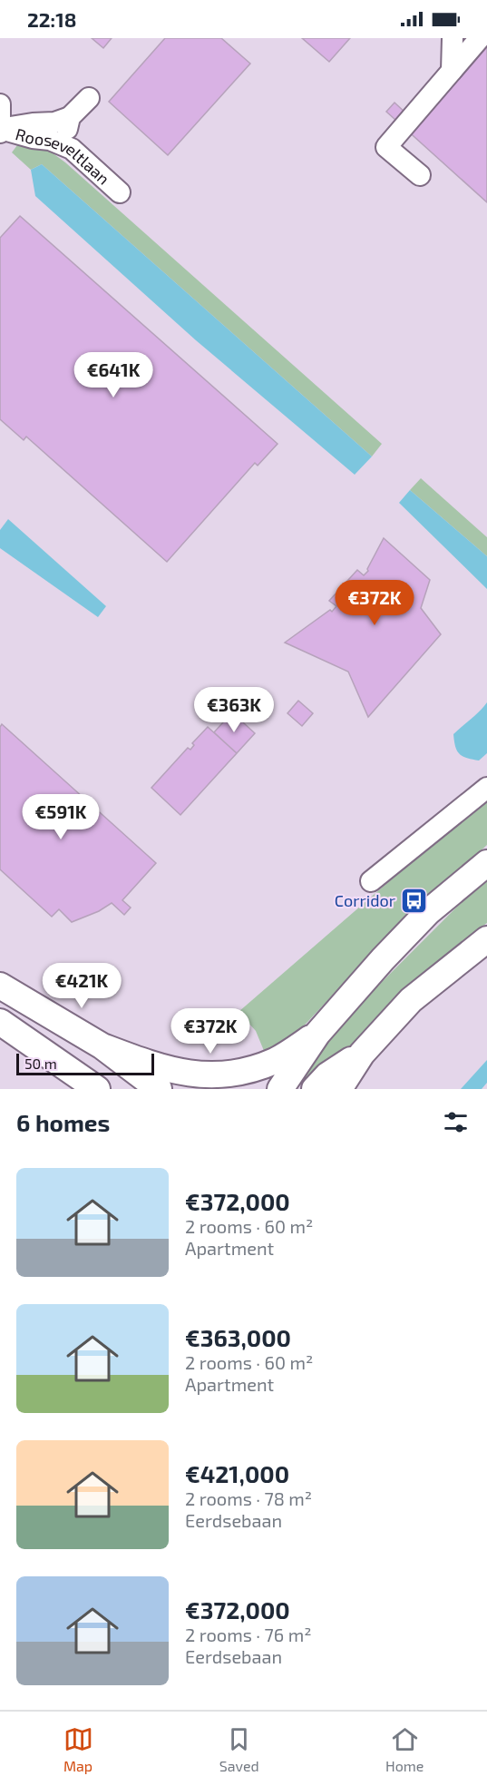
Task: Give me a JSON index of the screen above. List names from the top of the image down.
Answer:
{
  "streets": {
    "street": ["Rooseveltlaan"]
  },
  "places": {
    "bus stop": ["Corridor"]
  },
  "scale_bar": "50 m",
  "page": {
    "status": "22:18",
    "price": [
      "€641K",
      "€372K",
      "€363K",
      "€591K",
      "€421K",
      "€372K"
    ],
    "scale": "50 m",
    "heading": "6 homes",
    "list": [
      {
        "name": "€372,000",
        "note": "2 rooms · 60 m² · Apartment"
      },
      {
        "name": "€363,000",
        "note": "2 rooms · 60 m² · Apartment"
      },
      {
        "name": "€421,000",
        "note": "2 rooms · 78 m² · Eerdsebaan"
      },
      {
        "name": "€372,000",
        "note": "2 rooms · 76 m² · Eerdsebaan"
      }
    ],
    "tabs": ["Map", "Saved", "Home"]
  }
}
